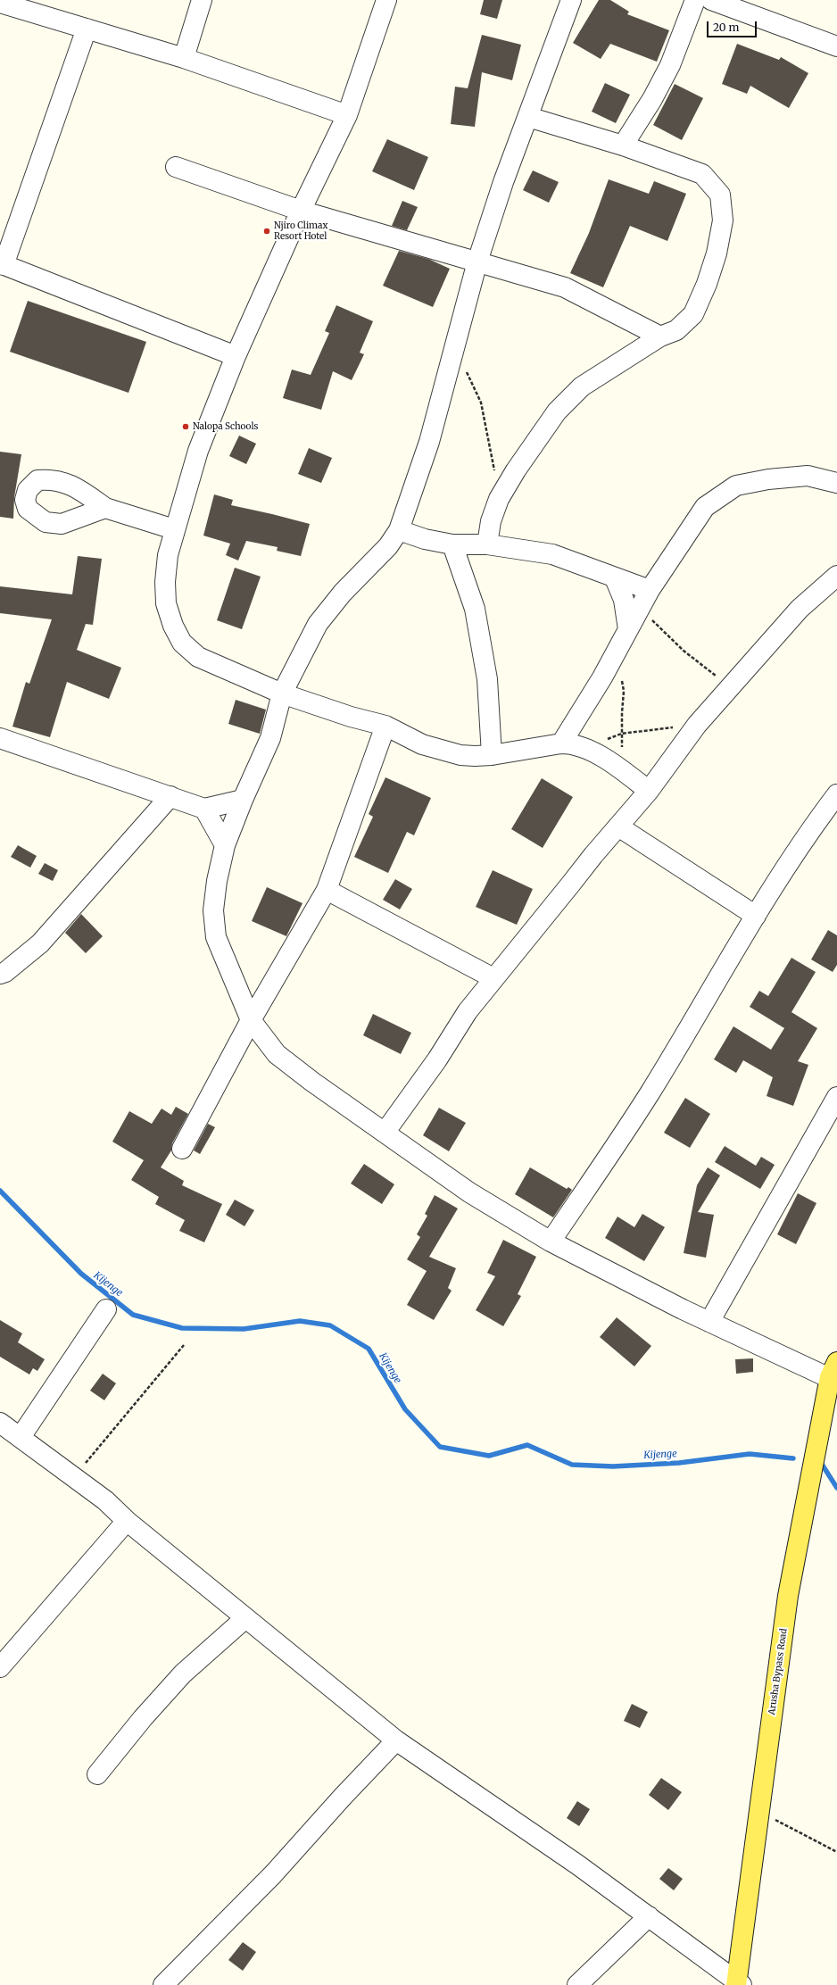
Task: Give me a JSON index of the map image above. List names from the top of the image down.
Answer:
{
  "streets": {
    "main road": ["Arusha Bypass Road"]
  },
  "water": ["Kijenge"],
  "places": ["Njiro Climax Resort Hotel", "Nalopa Schools"],
  "scale_bar": "20 m"
}
